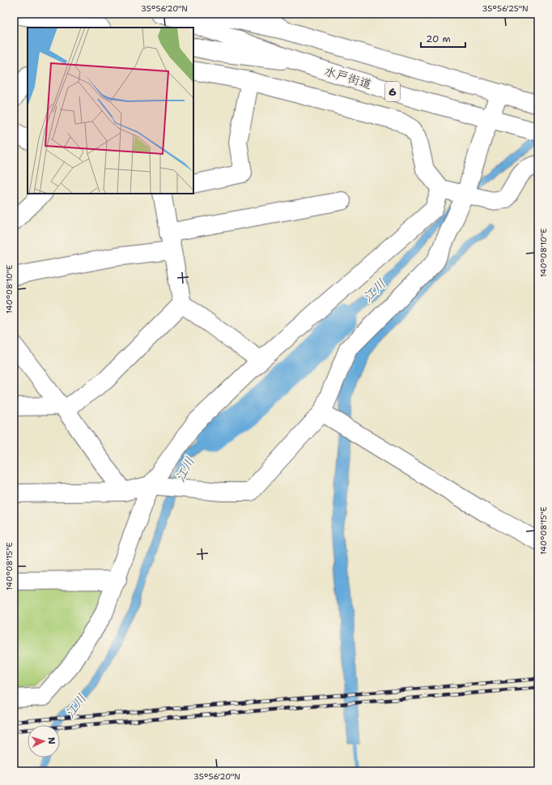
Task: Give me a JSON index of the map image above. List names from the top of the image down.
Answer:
{
  "streets": {
    "main road": ["水戸街道", "6"]
  },
  "crossings": [
    ["水戸街道", "6"]
  ],
  "water": ["江川"],
  "scale_bar": "20 m",
  "north": "right",
  "coordinates": [
    "35°56'20\"N",
    "35°56'25\"N",
    "140°08'10\"E",
    "140°08'15\"E"
  ]
}
